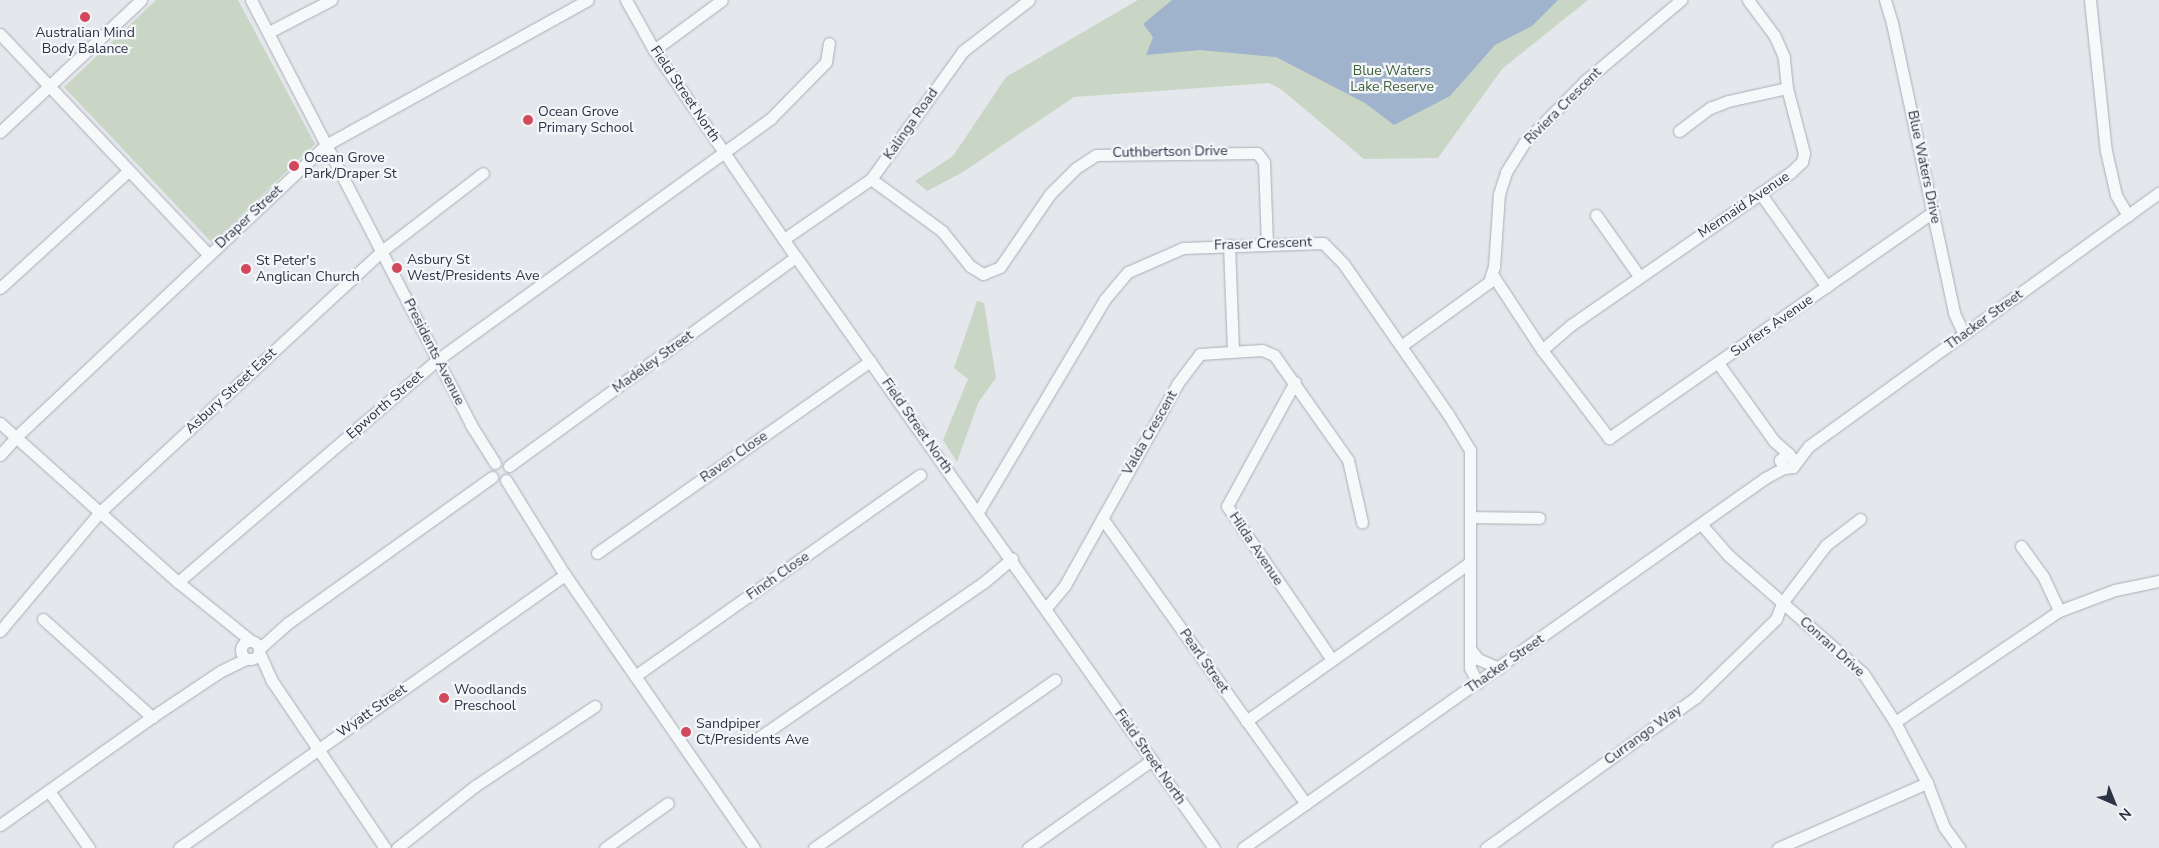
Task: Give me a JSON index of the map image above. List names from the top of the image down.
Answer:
{
  "streets": {
    "street": [
      "Field Street North",
      "Riviera Crescent",
      "Kalinga Road",
      "Cuthbertson Drive",
      "Blue Waters Drive",
      "Mermaid Avenue",
      "Draper Street",
      "Fraser Crescent",
      "Thacker Street",
      "Surfers Avenue",
      "Presidents Avenue",
      "Madeley Street",
      "Asbury Street East",
      "Epworth Street",
      "Valda Crescent",
      "Raven Close",
      "Hilda Avenue",
      "Finch Close",
      "Conran Drive",
      "Pearl Street",
      "Wyatt Street",
      "Currango Way"
    ]
  },
  "crossings": [
    ["Field Street North", "Kalinga Road"],
    ["Field Street North", "Fraser Crescent"],
    ["Field Street North", "Madeley Street"],
    ["Field Street North", "Epworth Street"],
    ["Field Street North", "Valda Crescent"],
    ["Field Street North", "Raven Close"],
    ["Kalinga Road", "Cuthbertson Drive"],
    ["Cuthbertson Drive", "Fraser Crescent"],
    ["Blue Waters Drive", "Thacker Street"],
    ["Blue Waters Drive", "Surfers Avenue"],
    ["Mermaid Avenue", "Surfers Avenue"],
    ["Draper Street", "Presidents Avenue"],
    ["Fraser Crescent", "Thacker Street"],
    ["Thacker Street", "Conran Drive"],
    ["Thacker Street", "Pearl Street"],
    ["Presidents Avenue", "Madeley Street"],
    ["Presidents Avenue", "Asbury Street East"],
    ["Presidents Avenue", "Epworth Street"],
    ["Valda Crescent", "Hilda Avenue"],
    ["Valda Crescent", "Pearl Street"],
    ["Conran Drive", "Currango Way"]
  ],
  "parks": ["Blue Waters Lake Reserve"],
  "places": [
    "Australian Mind Body Balance",
    "Ocean Grove Primary School",
    "Ocean Grove Park/Draper St",
    "Asbury St West/Presidents Ave",
    "St Peter's Anglican Church",
    "Woodlands Preschool",
    "Sandpiper Ct/Presidents Ave"
  ],
  "north": "bottom right"
}
